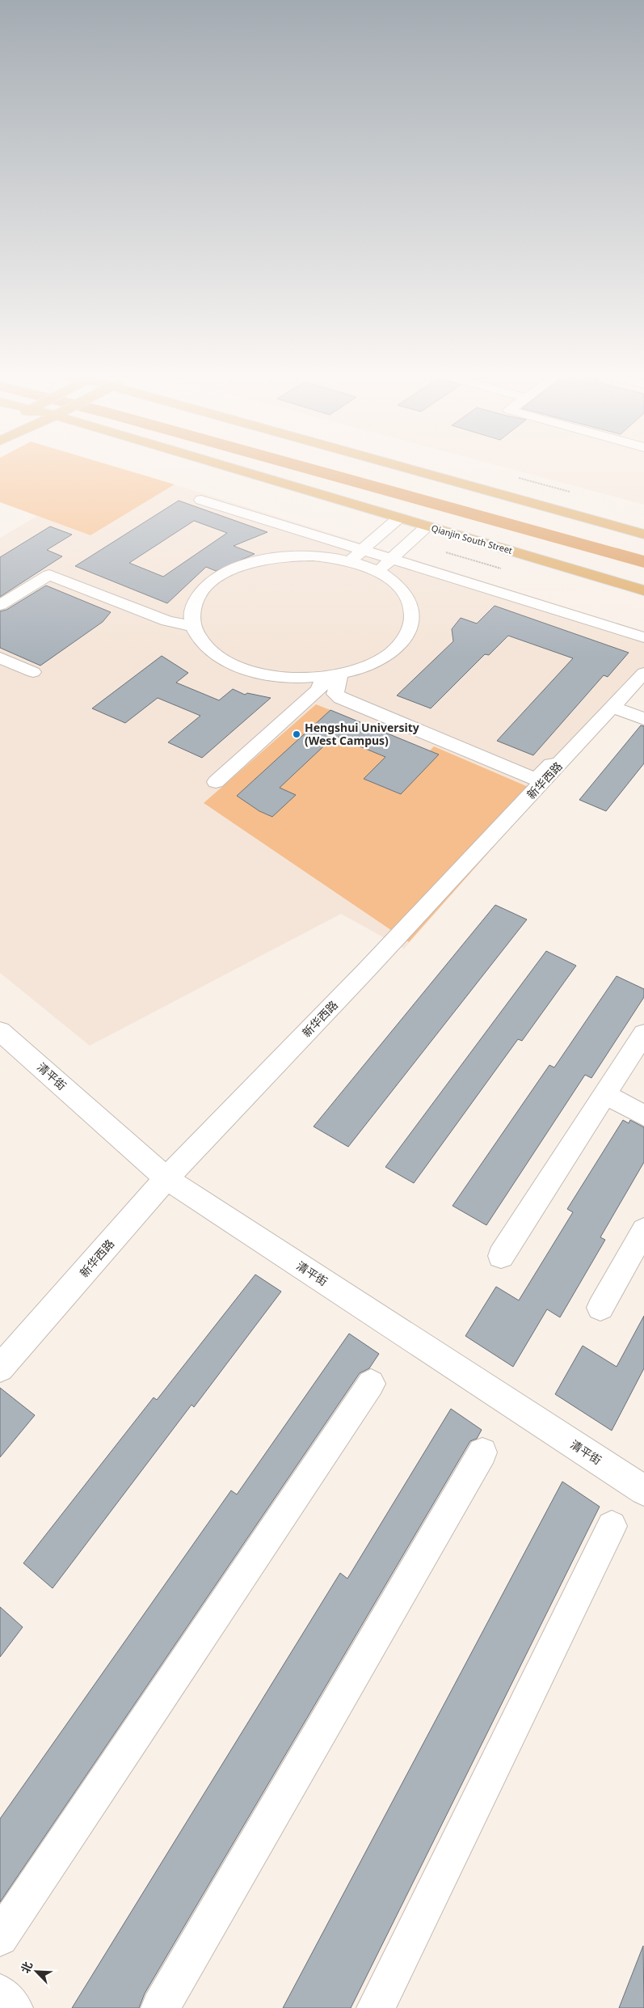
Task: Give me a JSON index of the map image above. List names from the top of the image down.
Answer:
{
  "streets": {
    "main road": ["Qianjin South Street"],
    "street": ["新华西路", "清平街"]
  },
  "crossings": [
    ["新华西路", "清平街"]
  ],
  "places": ["Hengshui University (West Campus)"],
  "north": "top left"
}
